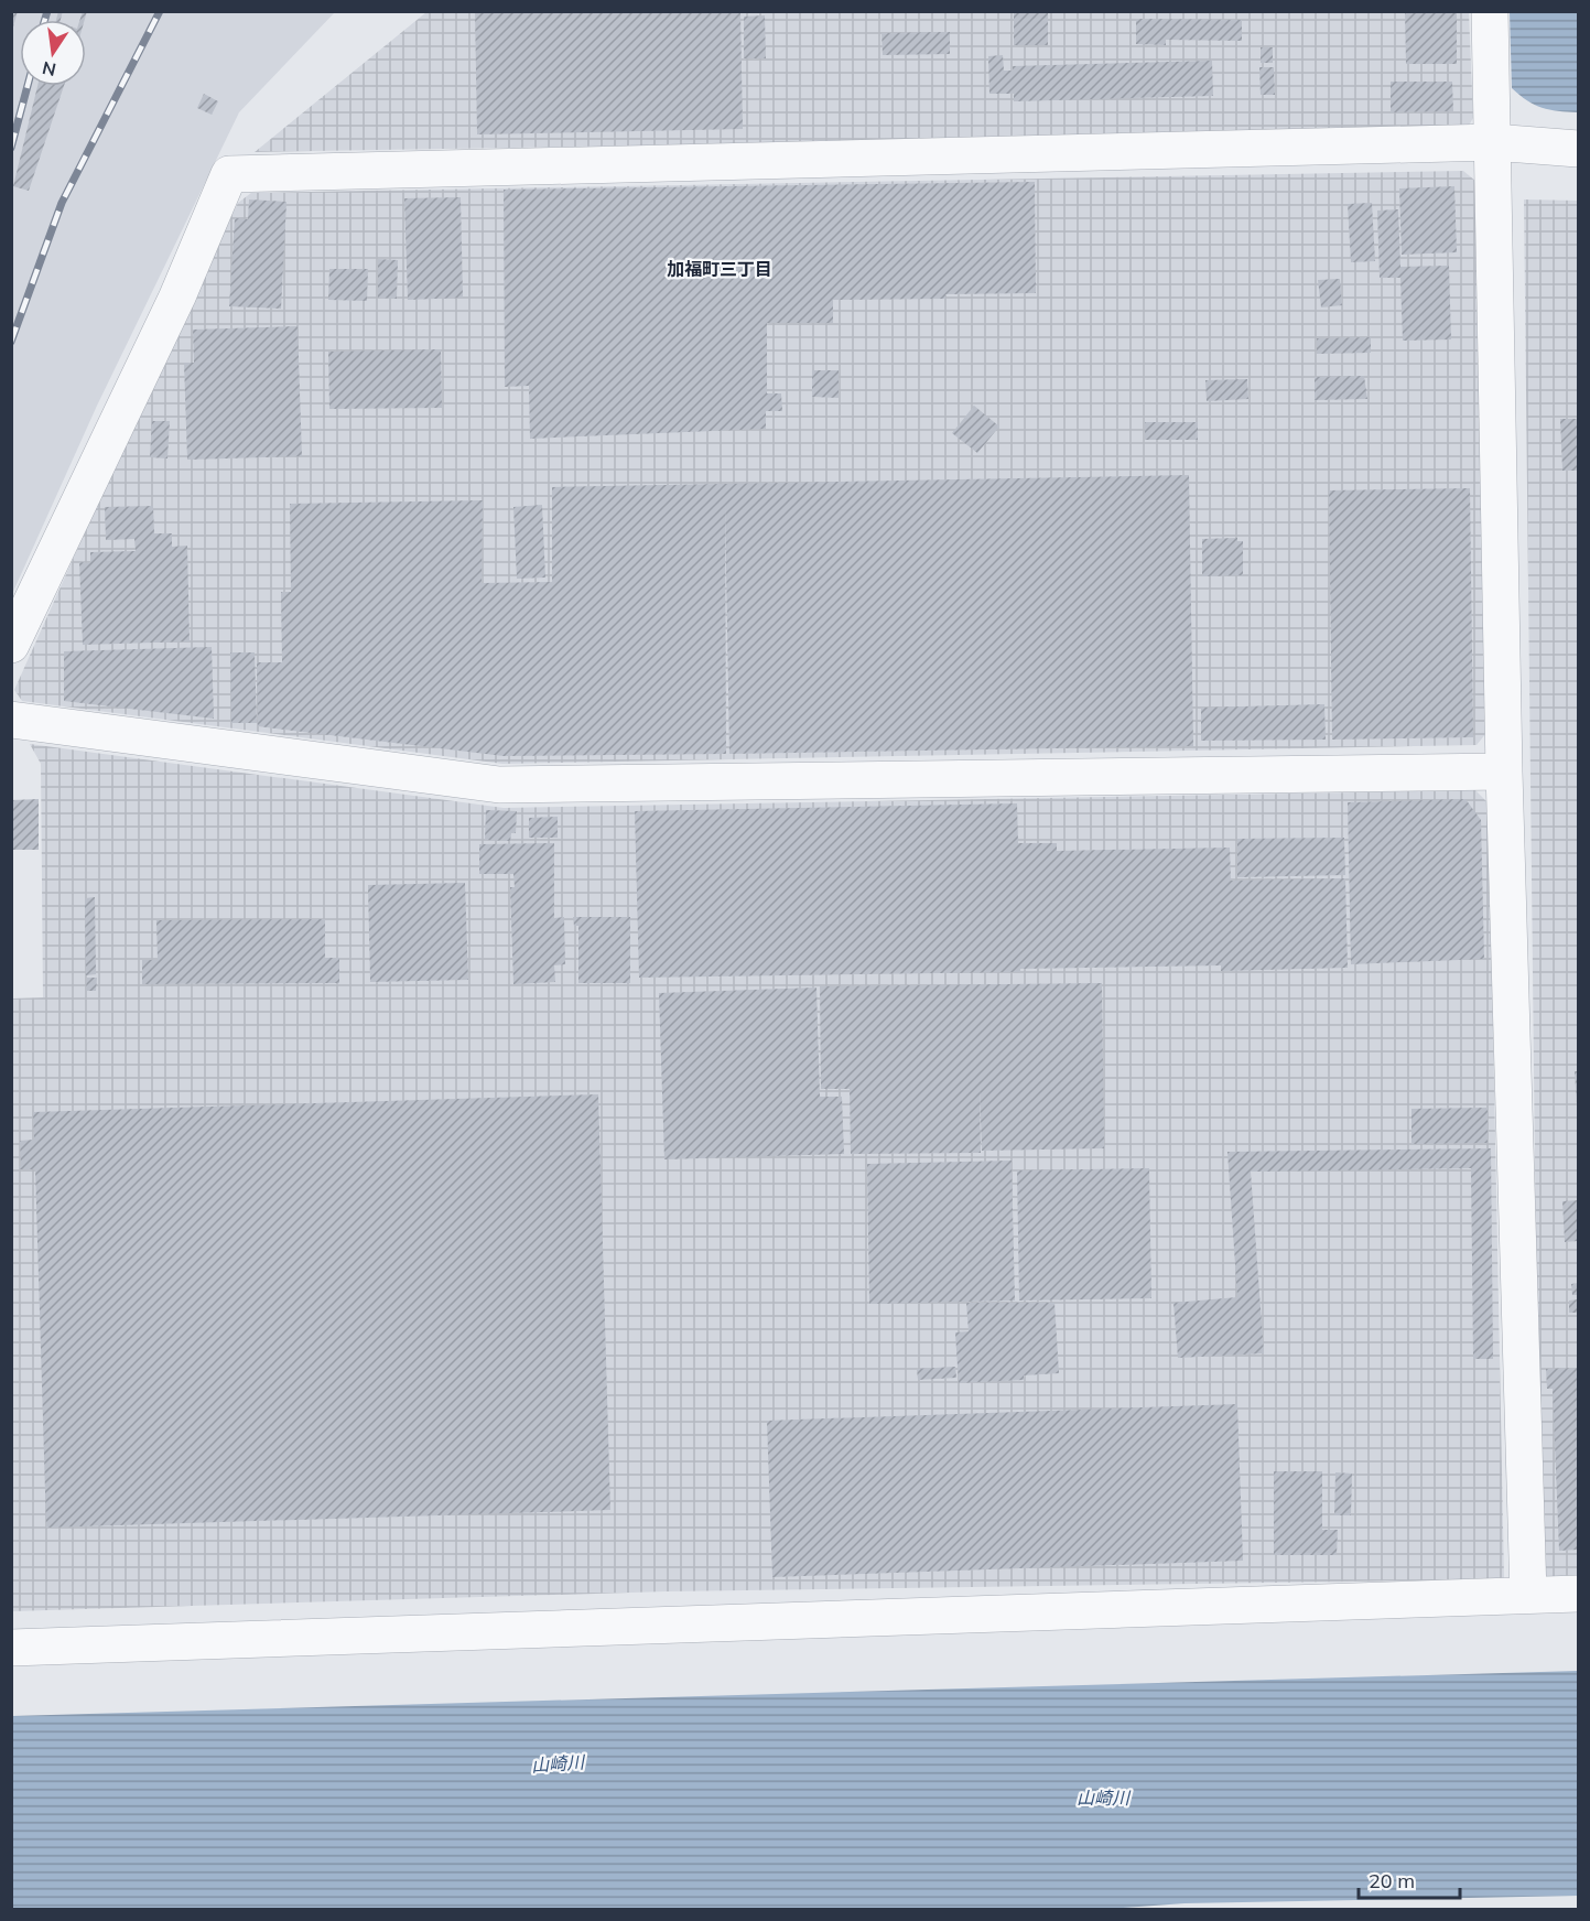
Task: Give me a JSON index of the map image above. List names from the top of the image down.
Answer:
{
  "districts": ["加福町三丁目"],
  "water": ["山崎川"],
  "scale_bar": "20 m",
  "north": "bottom"
}
